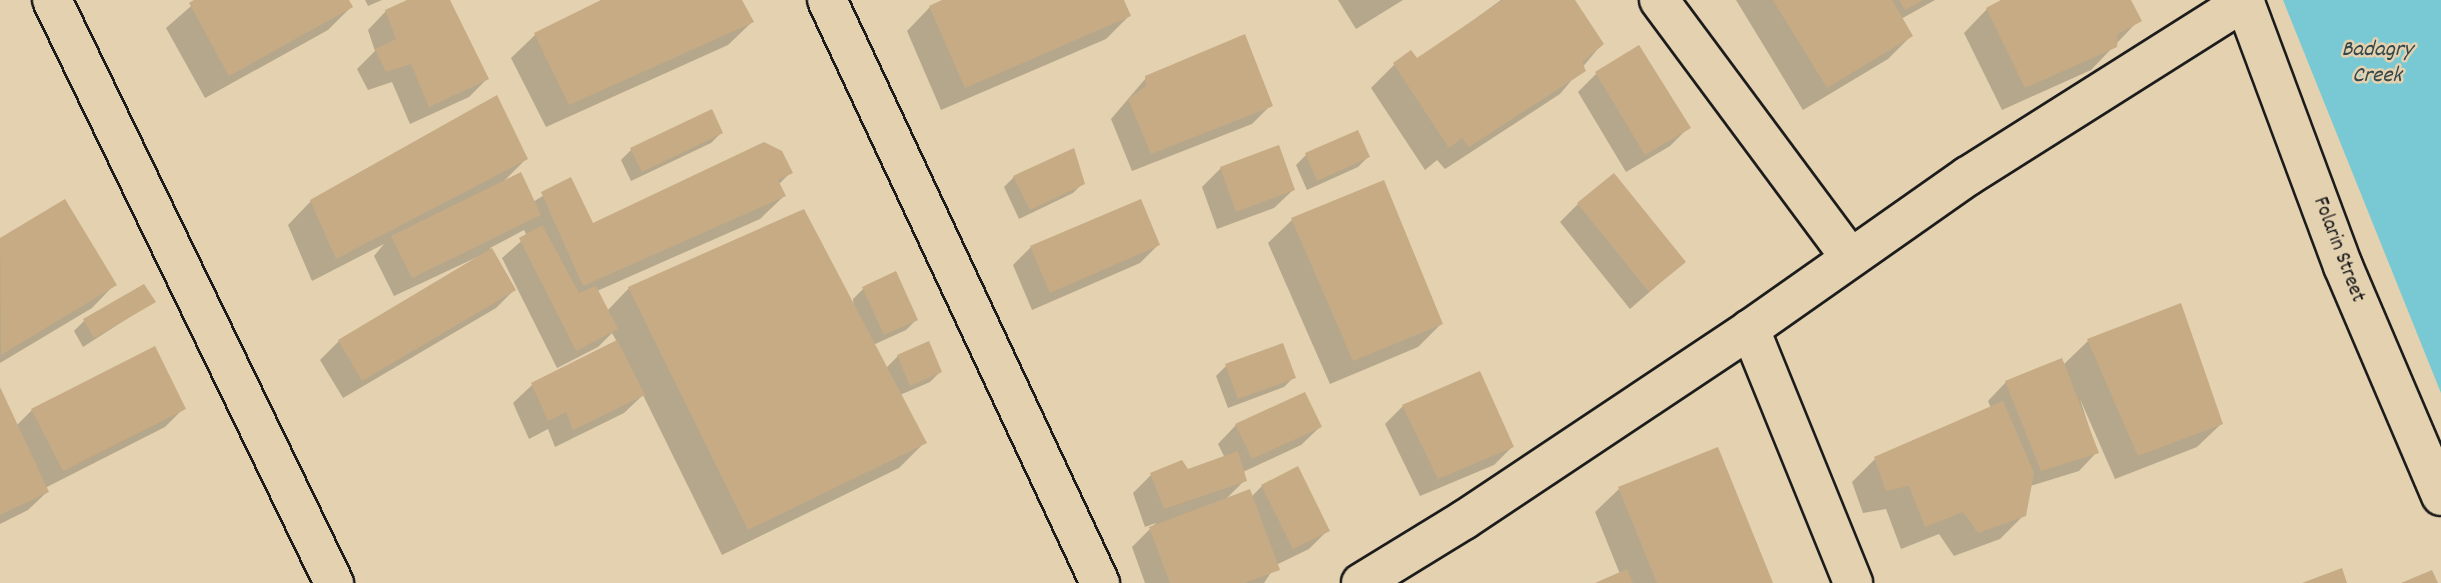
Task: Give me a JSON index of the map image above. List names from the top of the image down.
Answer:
{
  "streets": {
    "street": ["Folarin Street"]
  },
  "water": ["Badagry Creek"]
}
